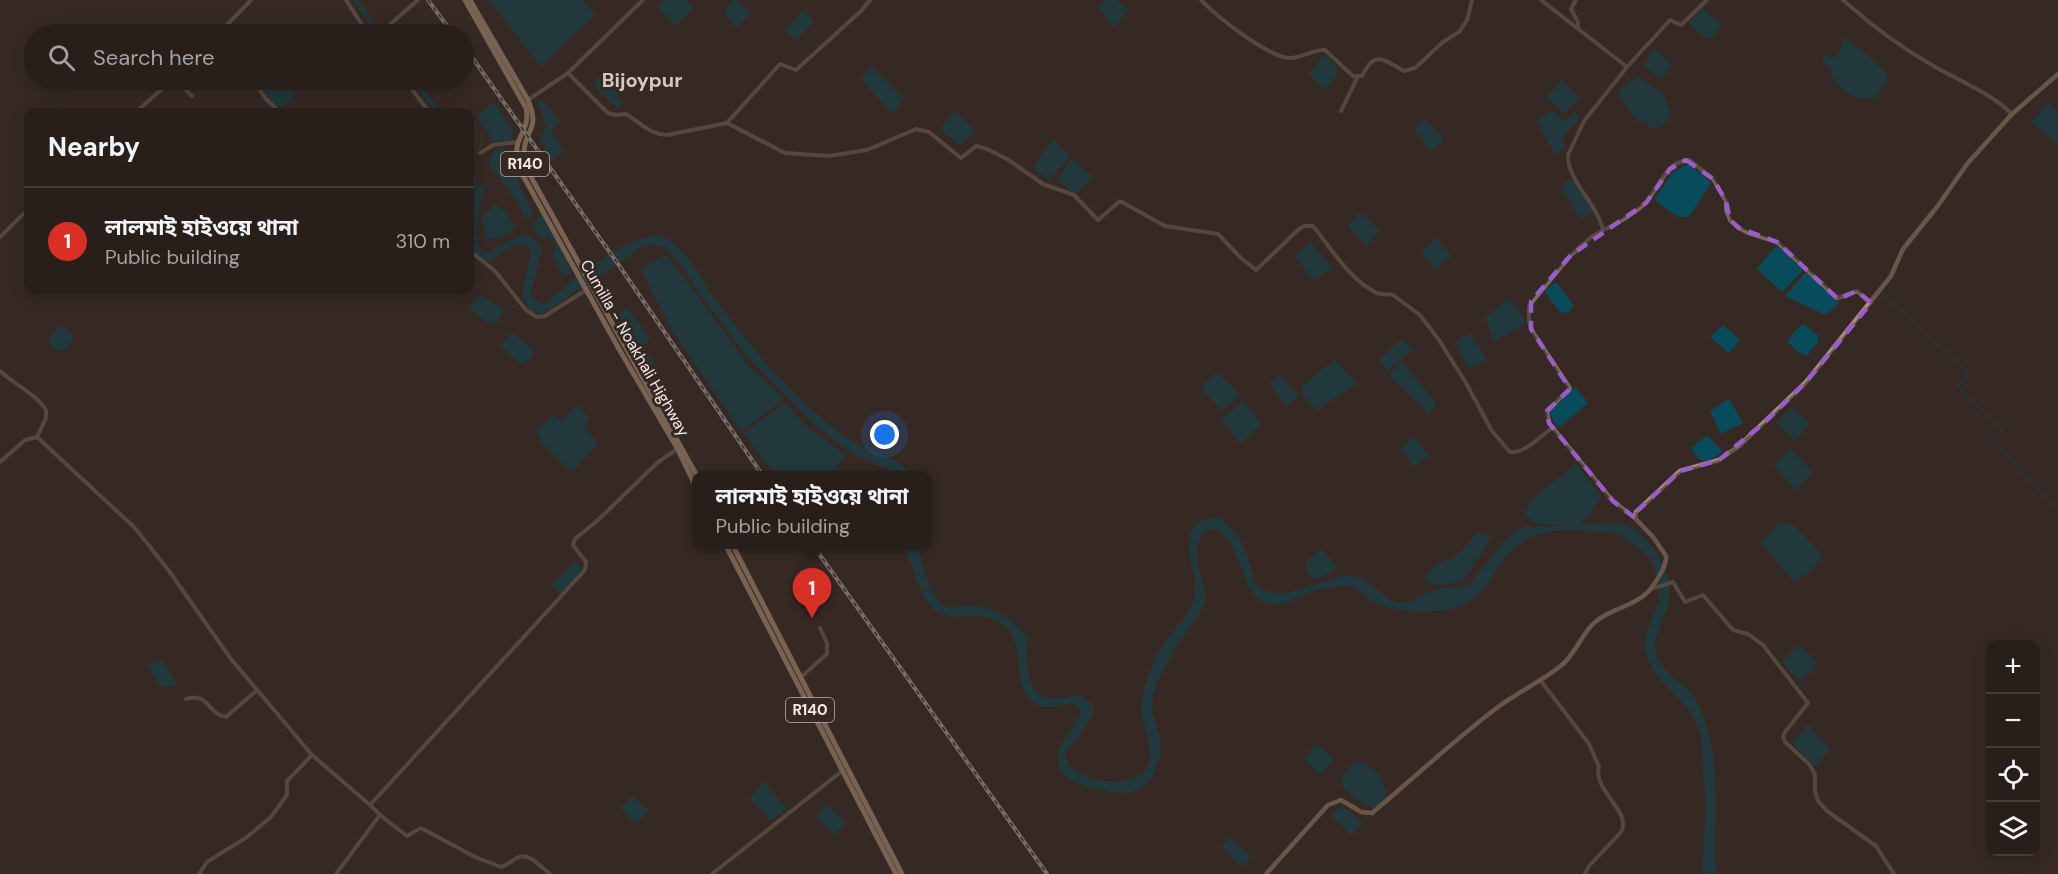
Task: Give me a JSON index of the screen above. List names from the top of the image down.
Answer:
{
  "streets": {
    "main road": ["R140", "Cumilla - Noakhali Highway"]
  },
  "crossings": [
    ["R140", "Cumilla - Noakhali Highway"]
  ],
  "districts": ["Bijoypur"],
  "page": {
    "search": "Search here",
    "heading": "Nearby",
    "list": [
      {
        "mark": "1",
        "name": "লালমাই হাইওয়ে থানা",
        "note": "Public building",
        "value": "310 m"
      }
    ],
    "popup": ["লালমাই হাইওয়ে থানা", "Public building"],
    "pins": "1",
    "map_buttons": ["+", "−"]
  }
}
